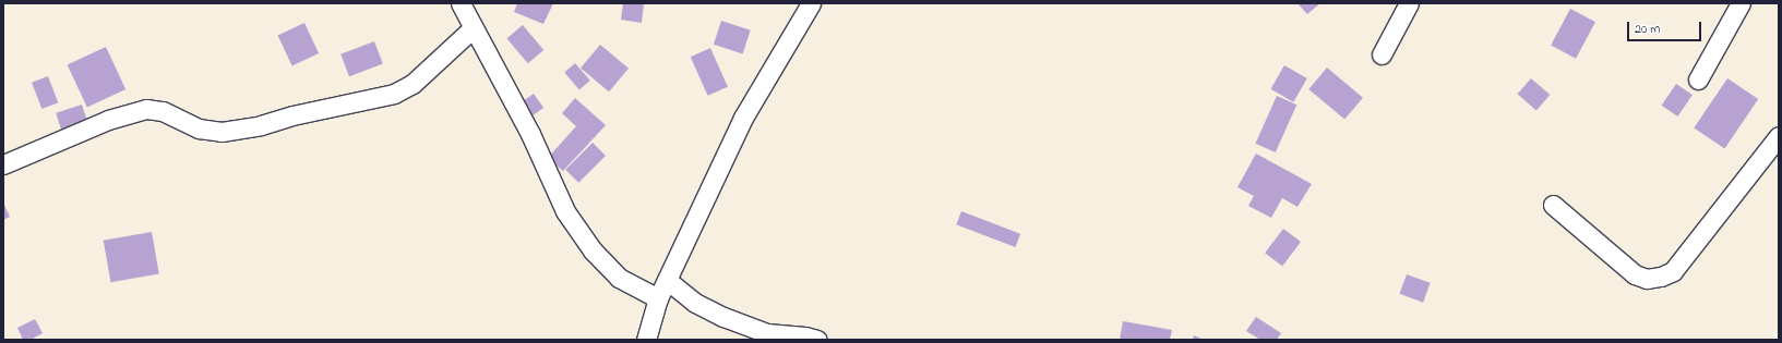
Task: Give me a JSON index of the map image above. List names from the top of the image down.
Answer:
{
  "scale_bar": "20 m"
}
